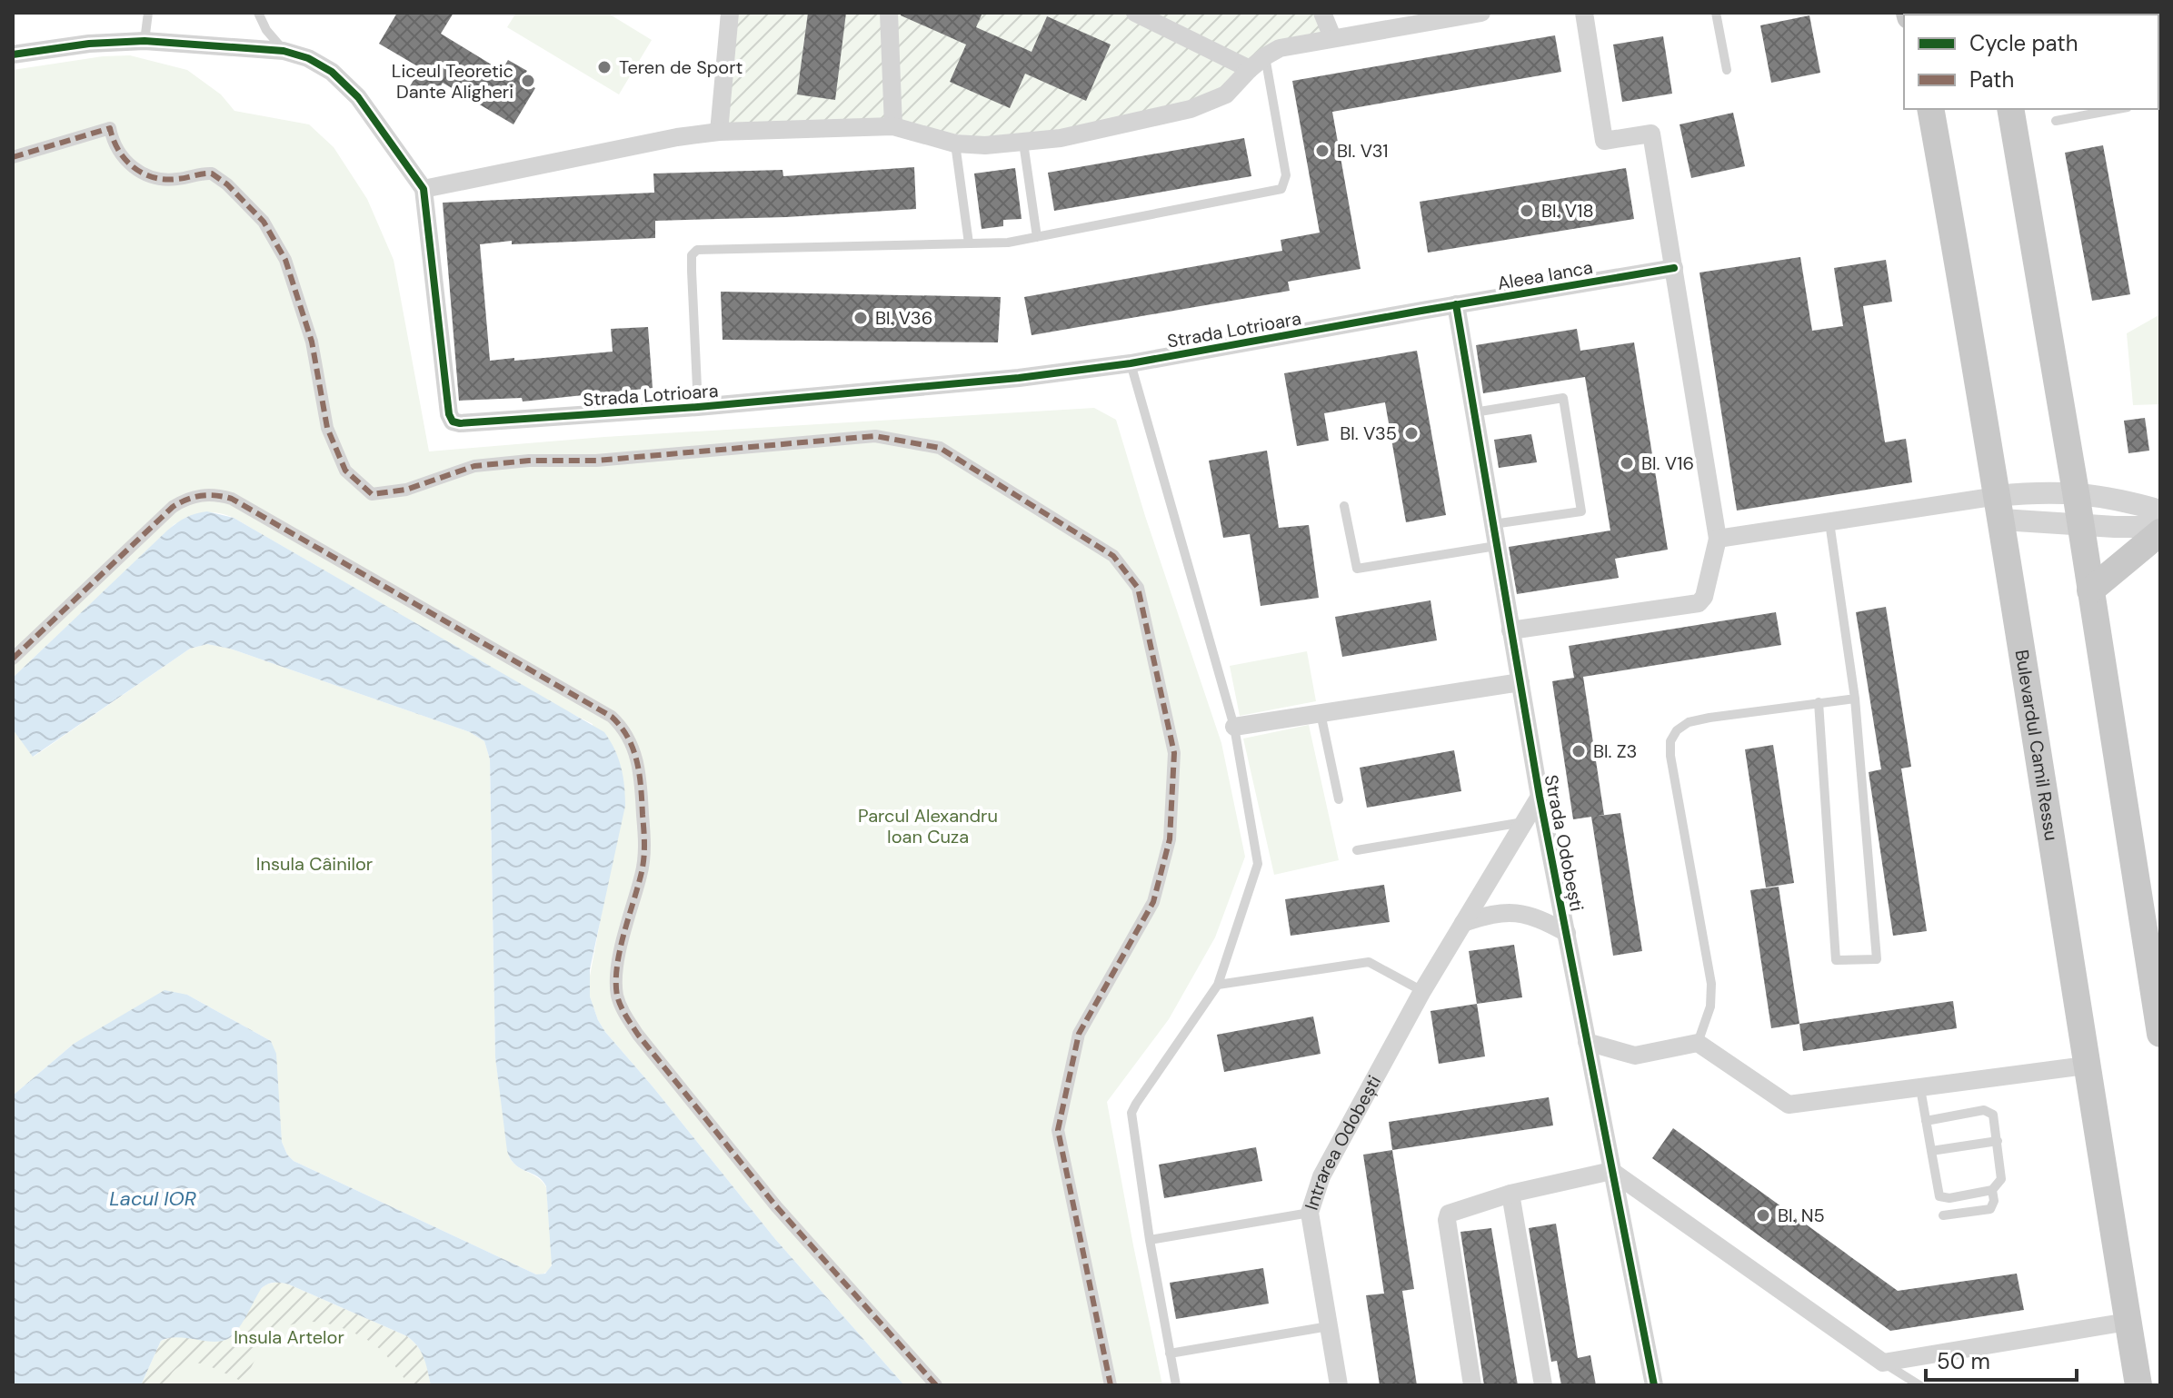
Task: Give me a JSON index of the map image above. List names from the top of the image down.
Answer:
{
  "streets": {
    "main road": ["Bulevardul Camil Ressu"],
    "street": [
      "Aleea Ianca",
      "Strada Lotrioara",
      "Strada Odobești",
      "Intrarea Odobești"
    ]
  },
  "crossings": [
    ["Aleea Ianca", "Strada Lotrioara"],
    ["Aleea Ianca", "Strada Odobești"],
    ["Strada Odobești", "Intrarea Odobești"]
  ],
  "water": ["Lacul IOR"],
  "parks": ["Parcul Alexandru Ioan Cuza", "Insula Câinilor", "Insula Artelor"],
  "places": [
    "Teren de Sport",
    "Liceul Teoretic Dante Aligheri",
    "Bl. V31",
    "Bl. V18",
    "Bl. V36",
    "Bl. V35",
    "Bl. V16",
    "Bl. Z3",
    "Bl. N5"
  ],
  "legend": ["Cycle path", "Path"],
  "scale_bar": "50 m"
}
